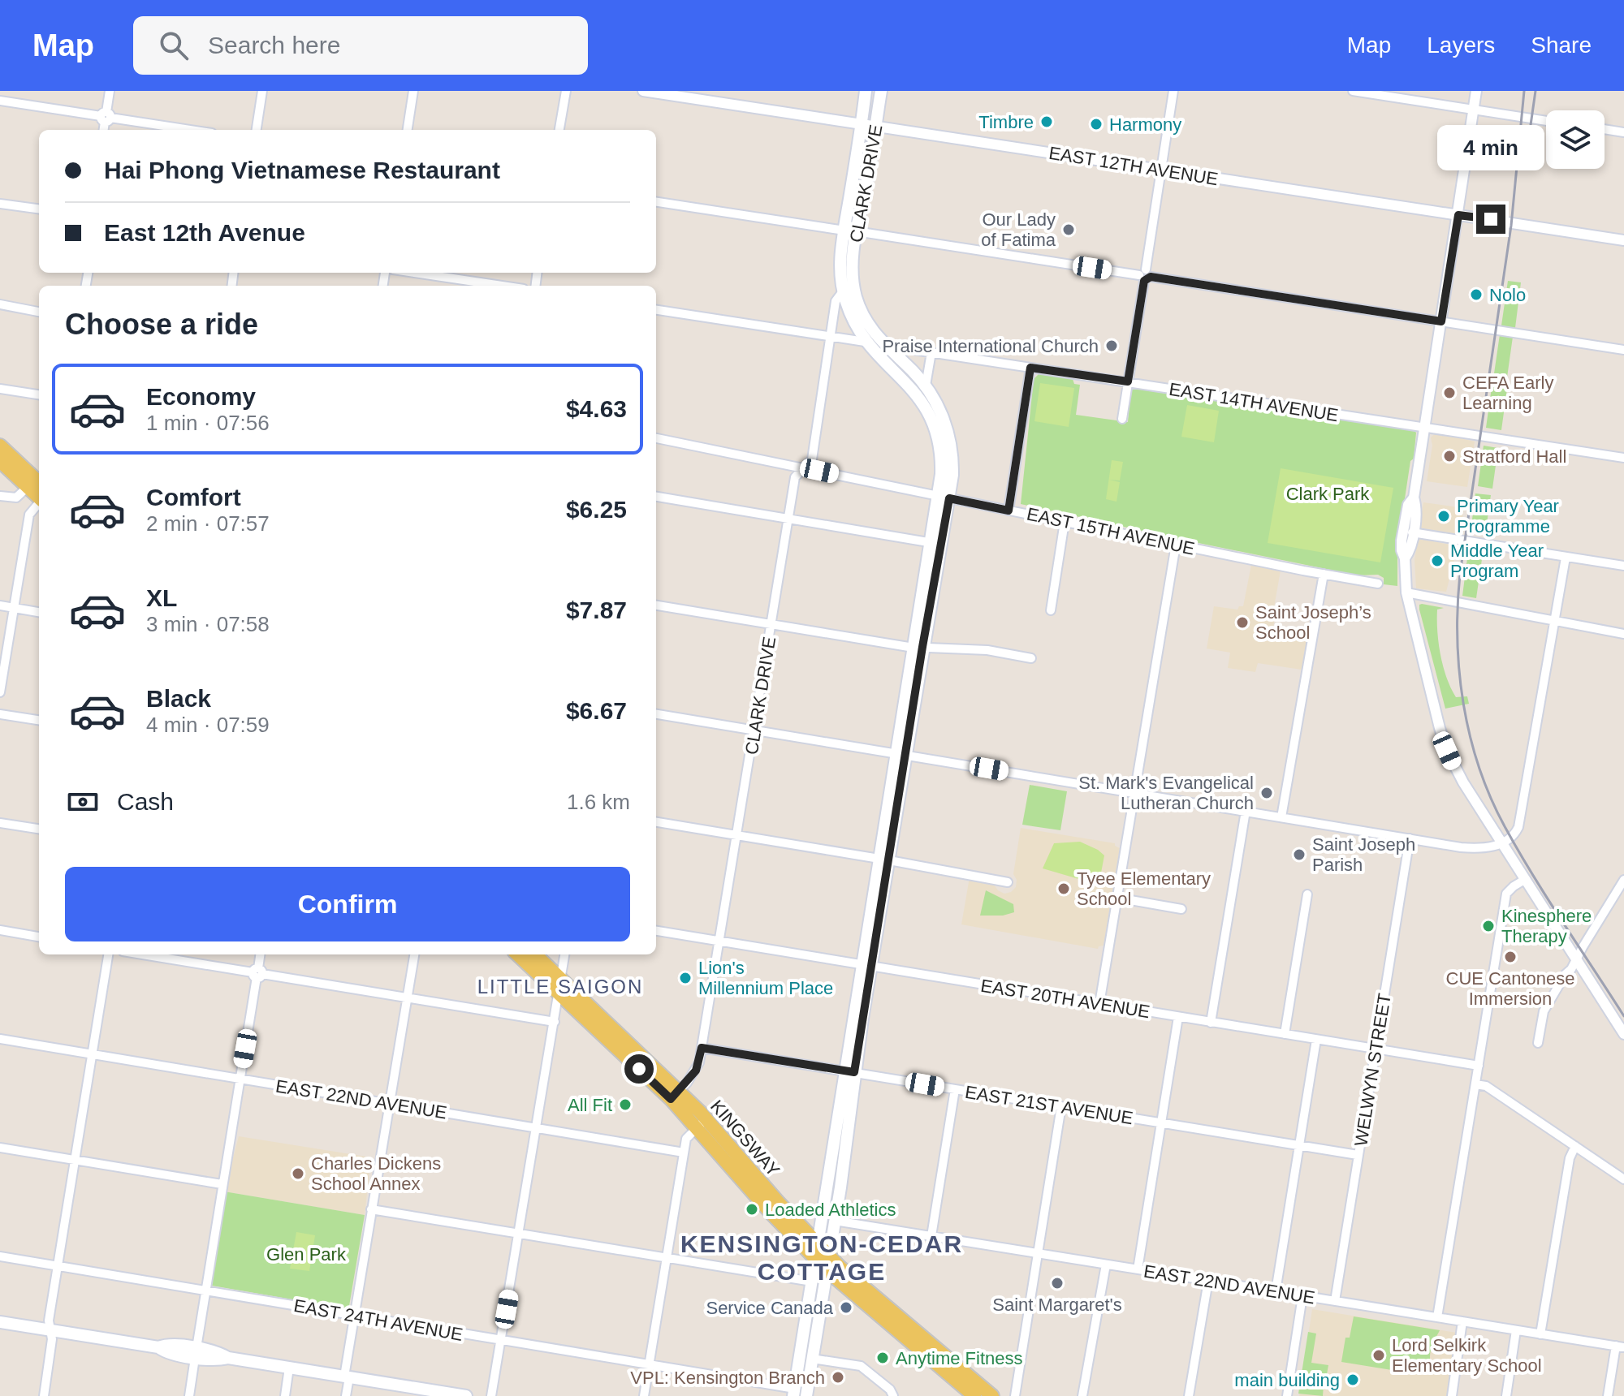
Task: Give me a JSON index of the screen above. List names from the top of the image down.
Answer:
{
  "streets": {
    "main road": ["CLARK DRIVE", "KINGSWAY"],
    "street": [
      "EAST 12TH AVENUE",
      "EAST 14TH AVENUE",
      "EAST 15TH AVENUE",
      "EAST 20TH AVENUE",
      "WELWYN STREET",
      "EAST 22ND AVENUE",
      "EAST 21ST AVENUE",
      "EAST 24TH AVENUE"
    ]
  },
  "crossings": [
    ["EAST 12TH AVENUE", "CLARK DRIVE"],
    ["CLARK DRIVE", "EAST 14TH AVENUE"],
    ["CLARK DRIVE", "EAST 15TH AVENUE"],
    ["CLARK DRIVE", "EAST 20TH AVENUE"],
    ["CLARK DRIVE", "EAST 21ST AVENUE"],
    ["CLARK DRIVE", "KINGSWAY"],
    ["EAST 20TH AVENUE", "WELWYN STREET"],
    ["WELWYN STREET", "EAST 22ND AVENUE"],
    ["WELWYN STREET", "EAST 21ST AVENUE"]
  ],
  "districts": ["LITTLE SAIGON", "KENSINGTON-CEDAR COTTAGE"],
  "parks": ["Clark Park", "Glen Park"],
  "places": [
    "Timbre",
    "Harmony",
    "Our Lady of Fatima",
    "Nolo",
    "Praise International Church",
    "CEFA Early Learning",
    "Stratford Hall",
    "Primary Year Programme",
    "Middle Year Program",
    "Saint Joseph’s School",
    "St. Mark's Evangelical Lutheran Church",
    "Saint Joseph Parish",
    "Tyee Elementary School",
    "Kinesphere Therapy",
    "CUE Cantonese Immersion",
    "Lion's Millennium Place",
    "All Fit",
    "Charles Dickens School Annex",
    "Loaded Athletics",
    "Saint Margaret's",
    "Service Canada",
    "Lord Selkirk Elementary School",
    "Anytime Fitness",
    "VPL: Kensington Branch",
    "main building"
  ],
  "page": {
    "header": "Map",
    "search": "Search here",
    "nav": ["Map", "Layers", "Share"],
    "bubble": "4 min",
    "banner": ["Hai Phong Vietnamese Restaurant", "East 12th Avenue"],
    "heading": "Choose a ride",
    "list": [
      {
        "name": "Economy",
        "note": "1 min · 07:56",
        "value": "$4.63"
      },
      {
        "name": "Comfort",
        "note": "2 min · 07:57",
        "value": "$6.25"
      },
      {
        "name": "XL",
        "note": "3 min · 07:58",
        "value": "$7.87"
      },
      {
        "name": "Black",
        "note": "4 min · 07:59",
        "value": "$6.67"
      }
    ],
    "pay": ["Cash", "1.6 km"],
    "buttons": "Confirm"
  }
}
